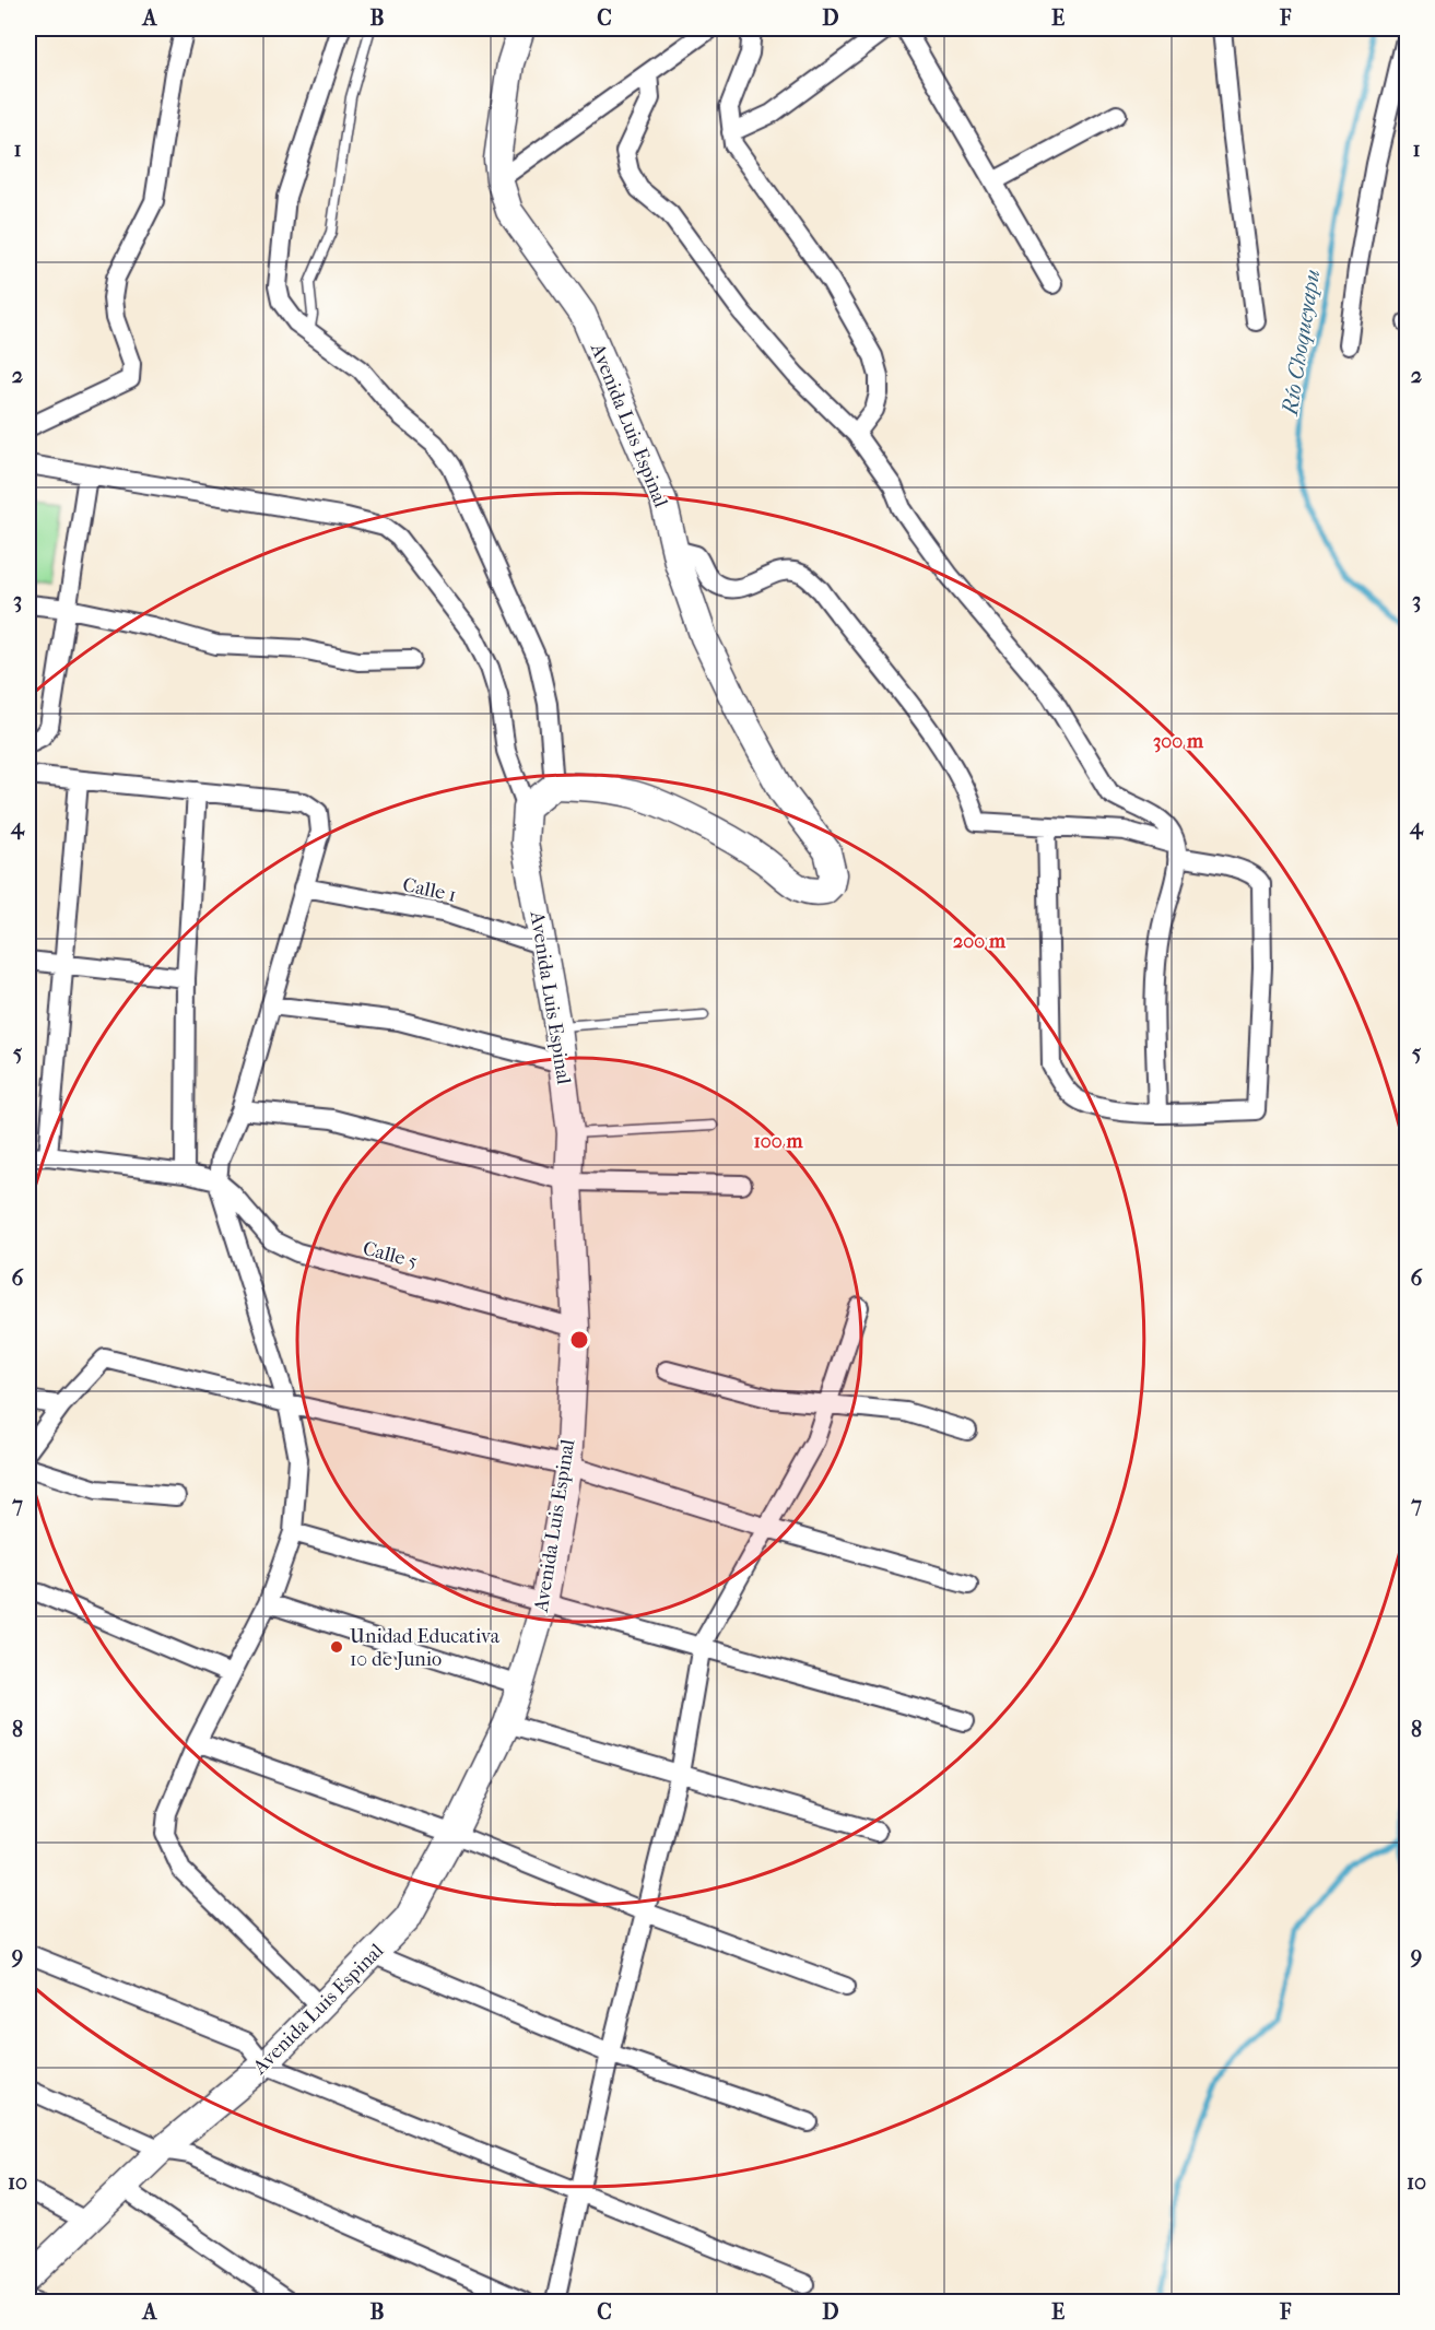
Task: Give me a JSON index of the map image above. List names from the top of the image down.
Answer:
{
  "streets": {
    "street": ["Avenida Luis Espinal", "Calle 1", "Calle 5"]
  },
  "crossings": [
    ["Avenida Luis Espinal", "Calle 1"],
    ["Avenida Luis Espinal", "Calle 5"]
  ],
  "water": ["Río Choqueyapu"],
  "places": ["Unidad Educativa 10 de Junio"],
  "grid": {
    "columns": [
      "A",
      "B",
      "C",
      "D",
      "E",
      "F"
    ],
    "rows": [
      "1",
      "2",
      "3",
      "4",
      "5",
      "6",
      "7",
      "8",
      "9",
      "10"
    ]
  },
  "rings": ["300 m", "200 m", "100 m"]
}
